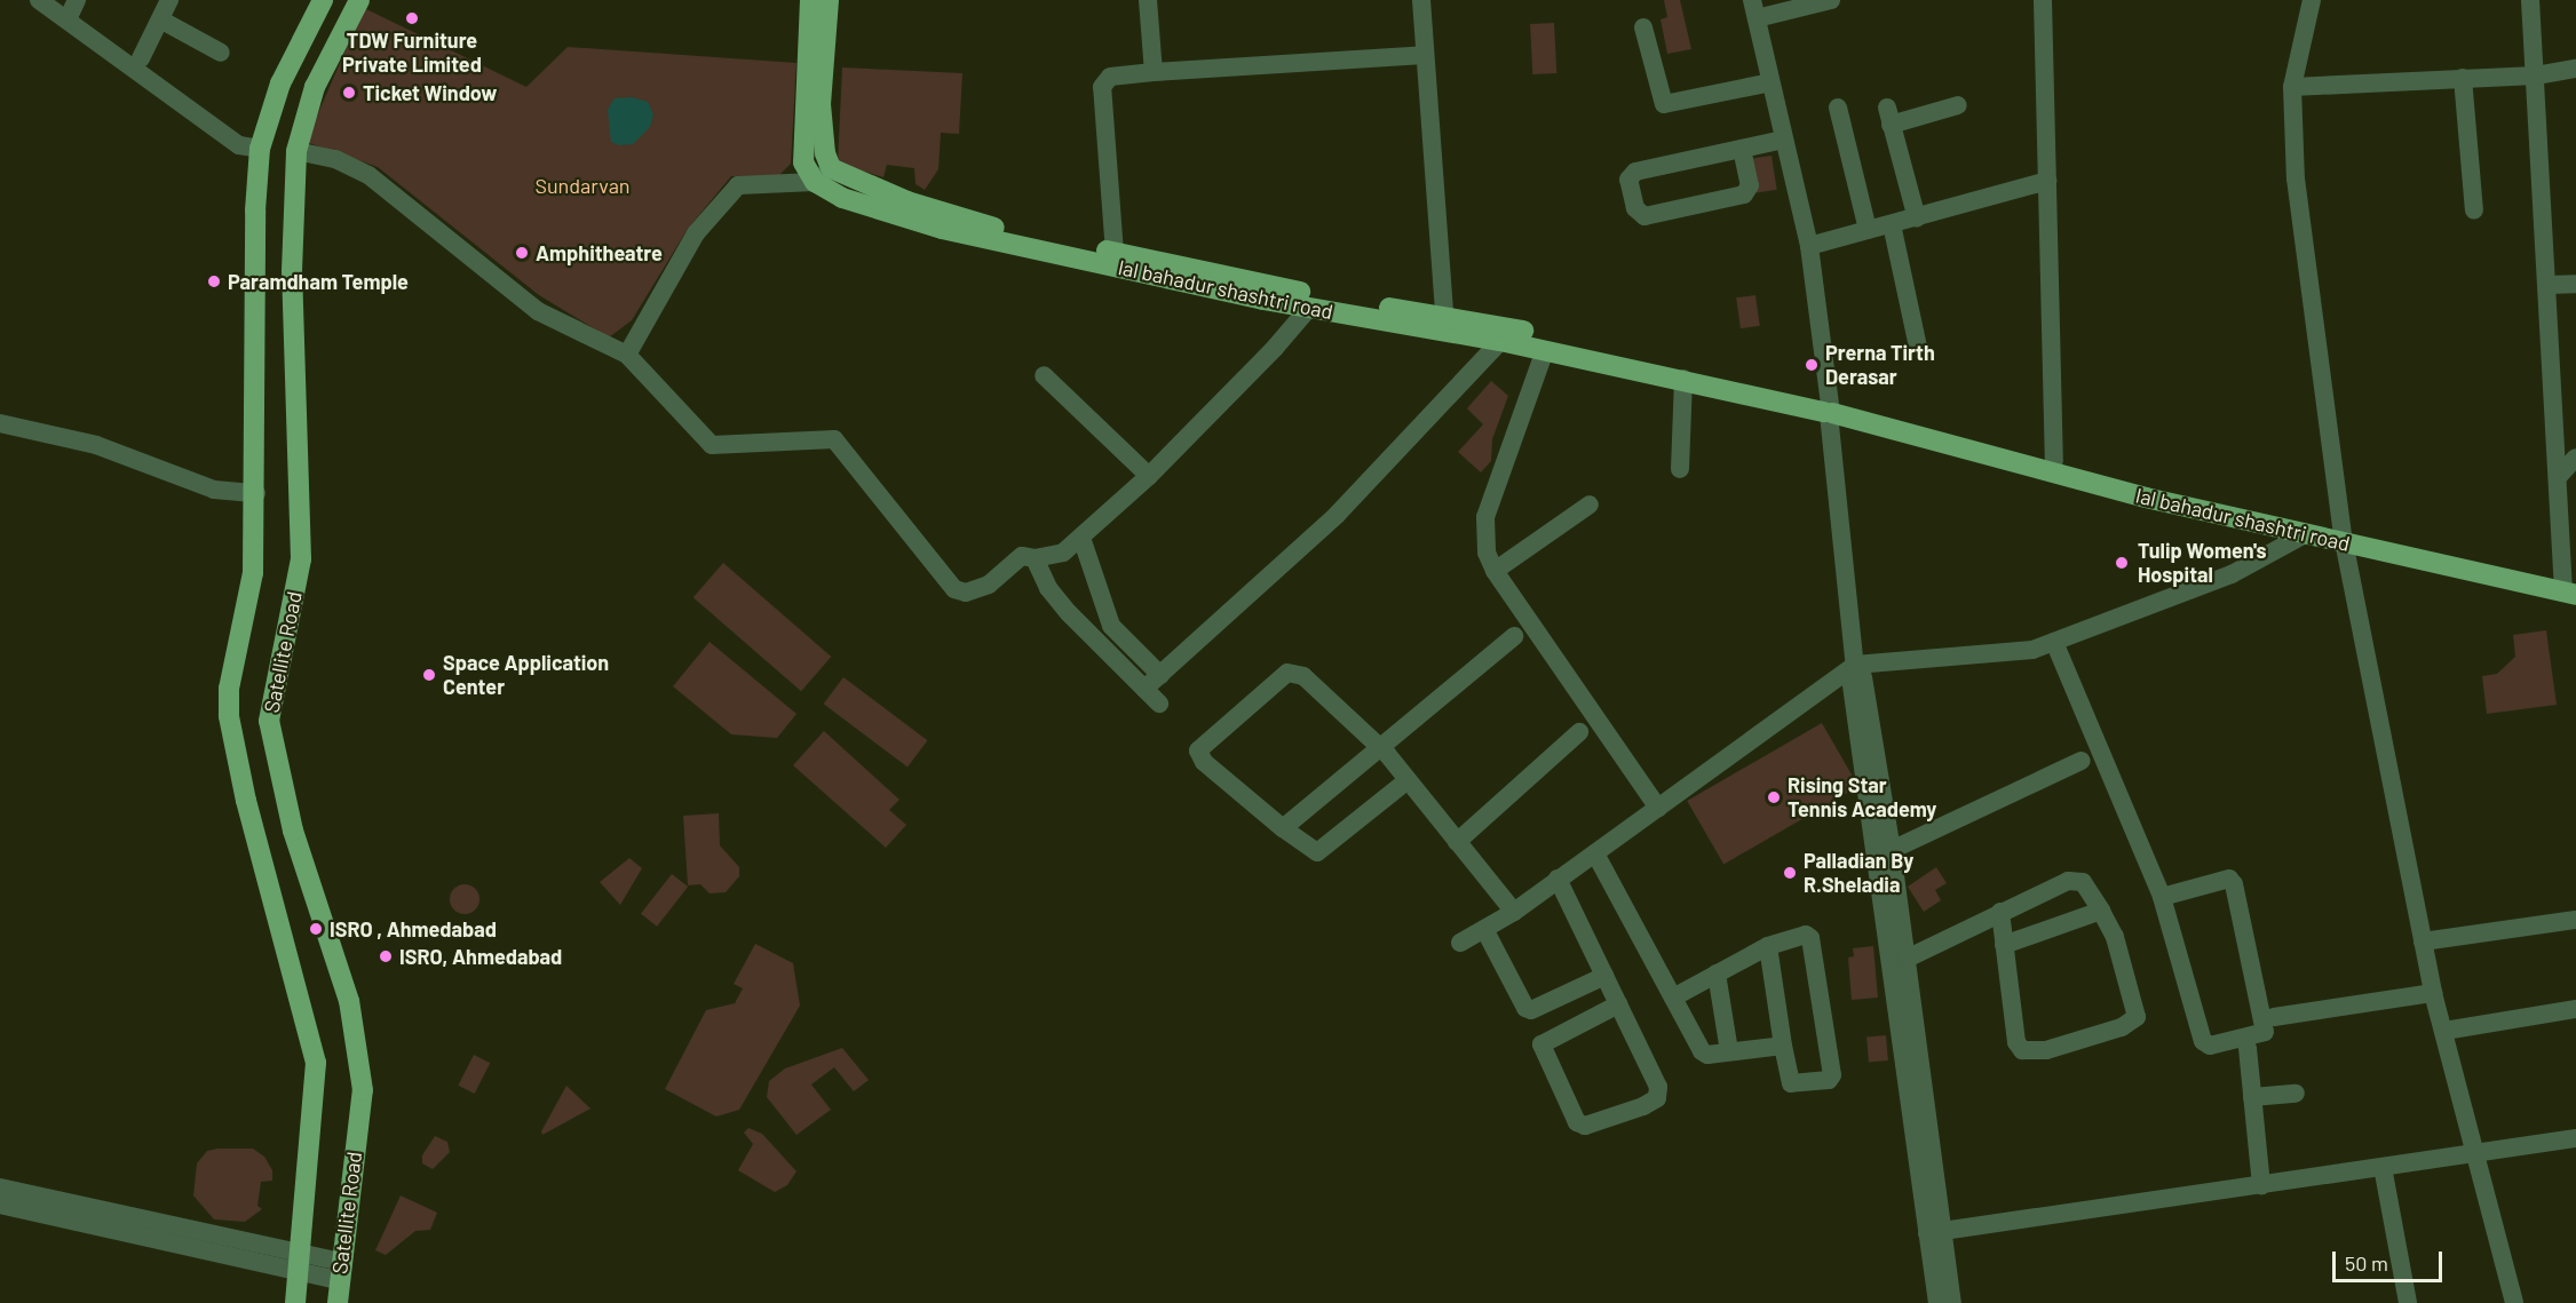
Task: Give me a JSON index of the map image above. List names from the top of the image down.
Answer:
{
  "streets": {
    "main road": ["lal bahadur shashtri road", "Satellite Road"]
  },
  "parks": ["Sundarvan"],
  "places": [
    "TDW Furniture Private Limited",
    "Ticket Window",
    "Amphitheatre",
    "Paramdham Temple",
    "Prerna Tirth Derasar",
    "Tulip Women's Hospital",
    "Space Application Center",
    "Rising Star Tennis Academy",
    "Palladian By R.Sheladia",
    "ISRO , Ahmedabad",
    "ISRO, Ahmedabad"
  ],
  "scale_bar": "50 m"
}
